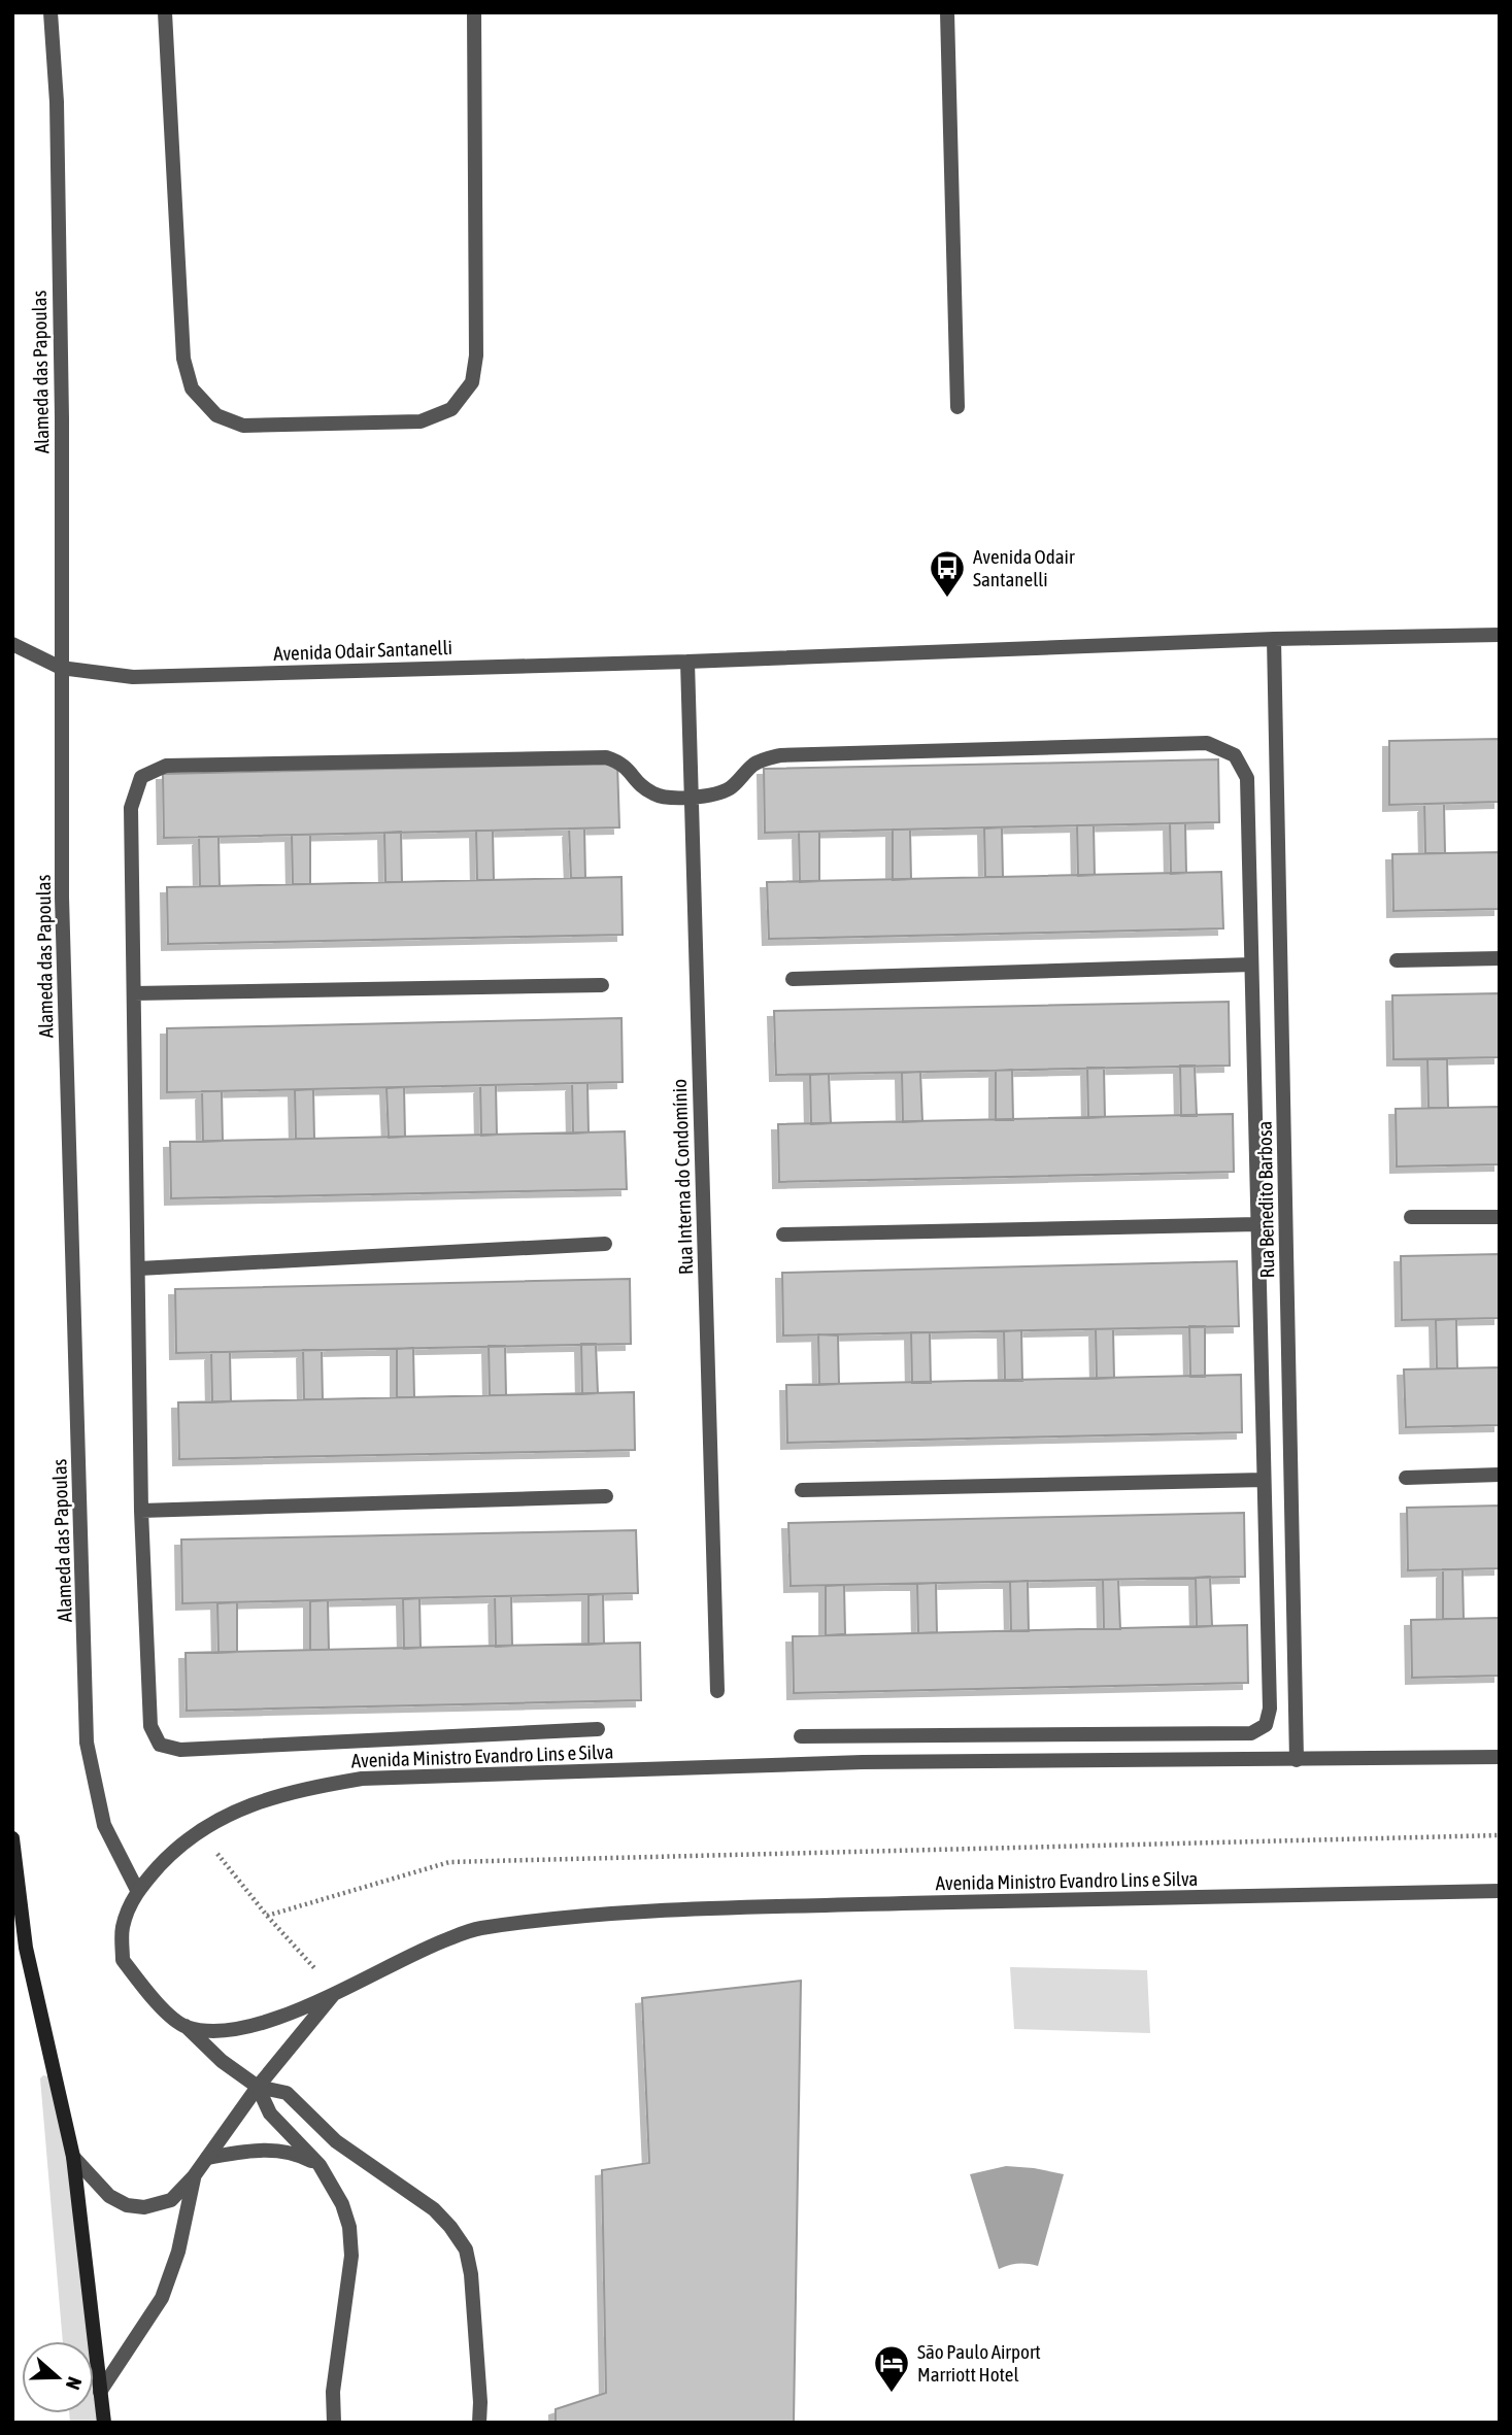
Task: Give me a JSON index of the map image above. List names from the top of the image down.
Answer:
{
  "streets": {
    "street": [
      "Alameda das Papoulas",
      "Avenida Odair Santanelli",
      "Rua Interna do Condomínio",
      "Rua Benedito Barbosa",
      "Avenida Ministro Evandro Lins e Silva"
    ]
  },
  "crossings": [
    ["Alameda das Papoulas", "Avenida Odair Santanelli"],
    ["Alameda das Papoulas", "Avenida Ministro Evandro Lins e Silva"],
    ["Avenida Odair Santanelli", "Rua Interna do Condomínio"],
    ["Avenida Odair Santanelli", "Rua Benedito Barbosa"],
    ["Rua Benedito Barbosa", "Avenida Ministro Evandro Lins e Silva"]
  ],
  "places": {
    "bus stop": ["Avenida Odair Santanelli"],
    "hotel": ["São Paulo Airport Marriott Hotel"]
  },
  "north": "right"
}
